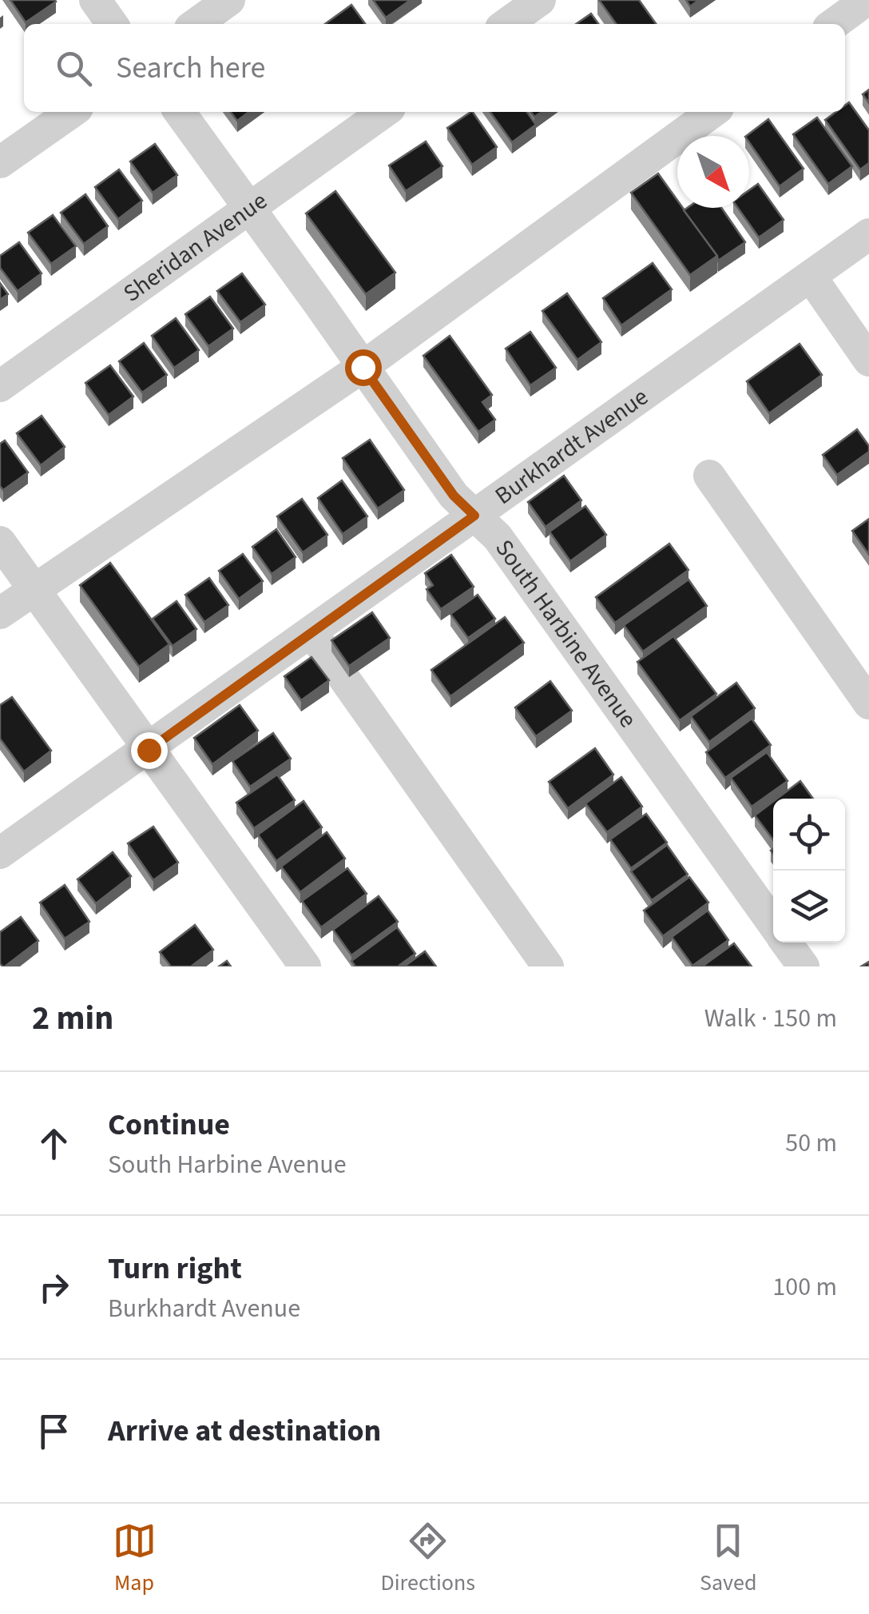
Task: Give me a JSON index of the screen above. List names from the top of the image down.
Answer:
{
  "streets": {
    "street": ["Sheridan Avenue", "Burkhardt Avenue", "South Harbine Avenue"]
  },
  "crossings": [
    ["Sheridan Avenue", "South Harbine Avenue"],
    ["Burkhardt Avenue", "South Harbine Avenue"]
  ],
  "north": "bottom right",
  "page": {
    "search": "Search here",
    "heading": ["2 min", "Walk · 150 m"],
    "list": [
      ["Continue", "South Harbine Avenue", "50 m"],
      ["Turn right", "Burkhardt Avenue", "100 m"],
      "Arrive at destination"
    ],
    "nav": ["Map", "Directions", "Saved"]
  }
}
